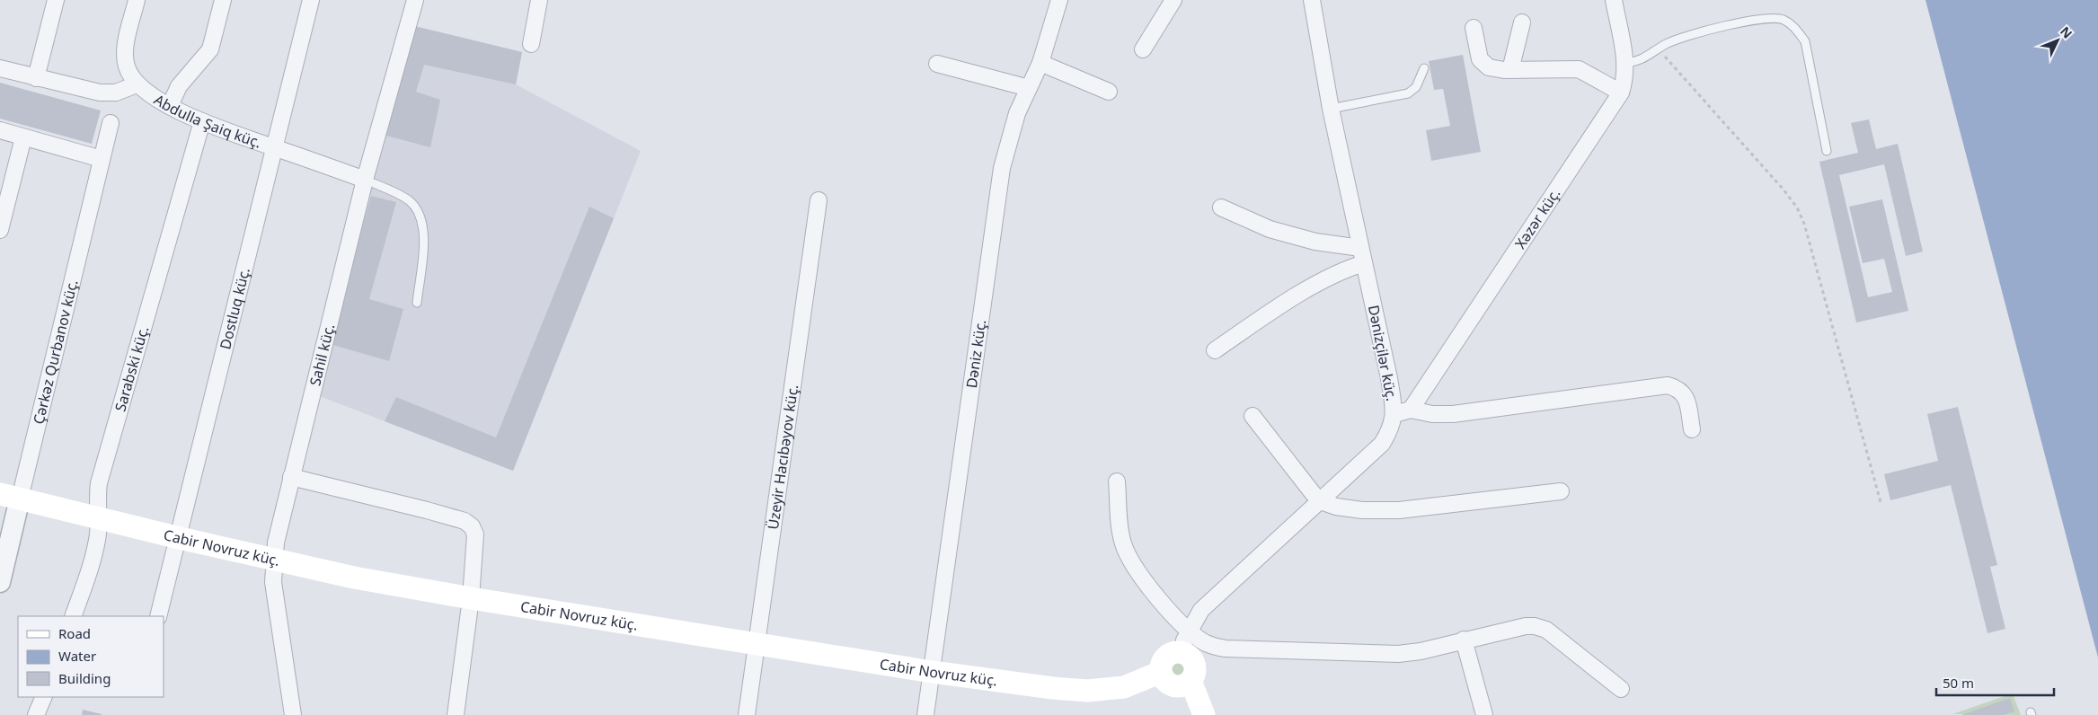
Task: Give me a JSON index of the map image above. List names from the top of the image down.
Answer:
{
  "streets": {
    "main road": ["Cabir Novruz küç."],
    "street": [
      "Abdulla Şaiq küç.",
      "Xəzər küç.",
      "Dostluq küç.",
      "Çərkəz Qurbanov küç.",
      "Dәniz küç.",
      "Dәnizçilәr küç.",
      "Sahil küç.",
      "Sarabski küç.",
      "Üzeyir Hacıbəyov küç."
    ]
  },
  "crossings": [
    ["Abdulla Şaiq küç.", "Dostluq küç."],
    ["Abdulla Şaiq küç.", "Sahil küç."],
    ["Abdulla Şaiq küç.", "Sarabski küç."],
    ["Dostluq küç.", "Cabir Novruz küç."],
    ["Çərkəz Qurbanov küç.", "Cabir Novruz küç."],
    ["Dәniz küç.", "Cabir Novruz küç."],
    ["Dәnizçilәr küç.", "Cabir Novruz küç."],
    ["Sahil küç.", "Cabir Novruz küç."],
    ["Sarabski küç.", "Cabir Novruz küç."],
    ["Üzeyir Hacıbəyov küç.", "Cabir Novruz küç."]
  ],
  "legend": ["Road", "Water", "Building"],
  "scale_bar": "50 m",
  "north": "top right"
}
